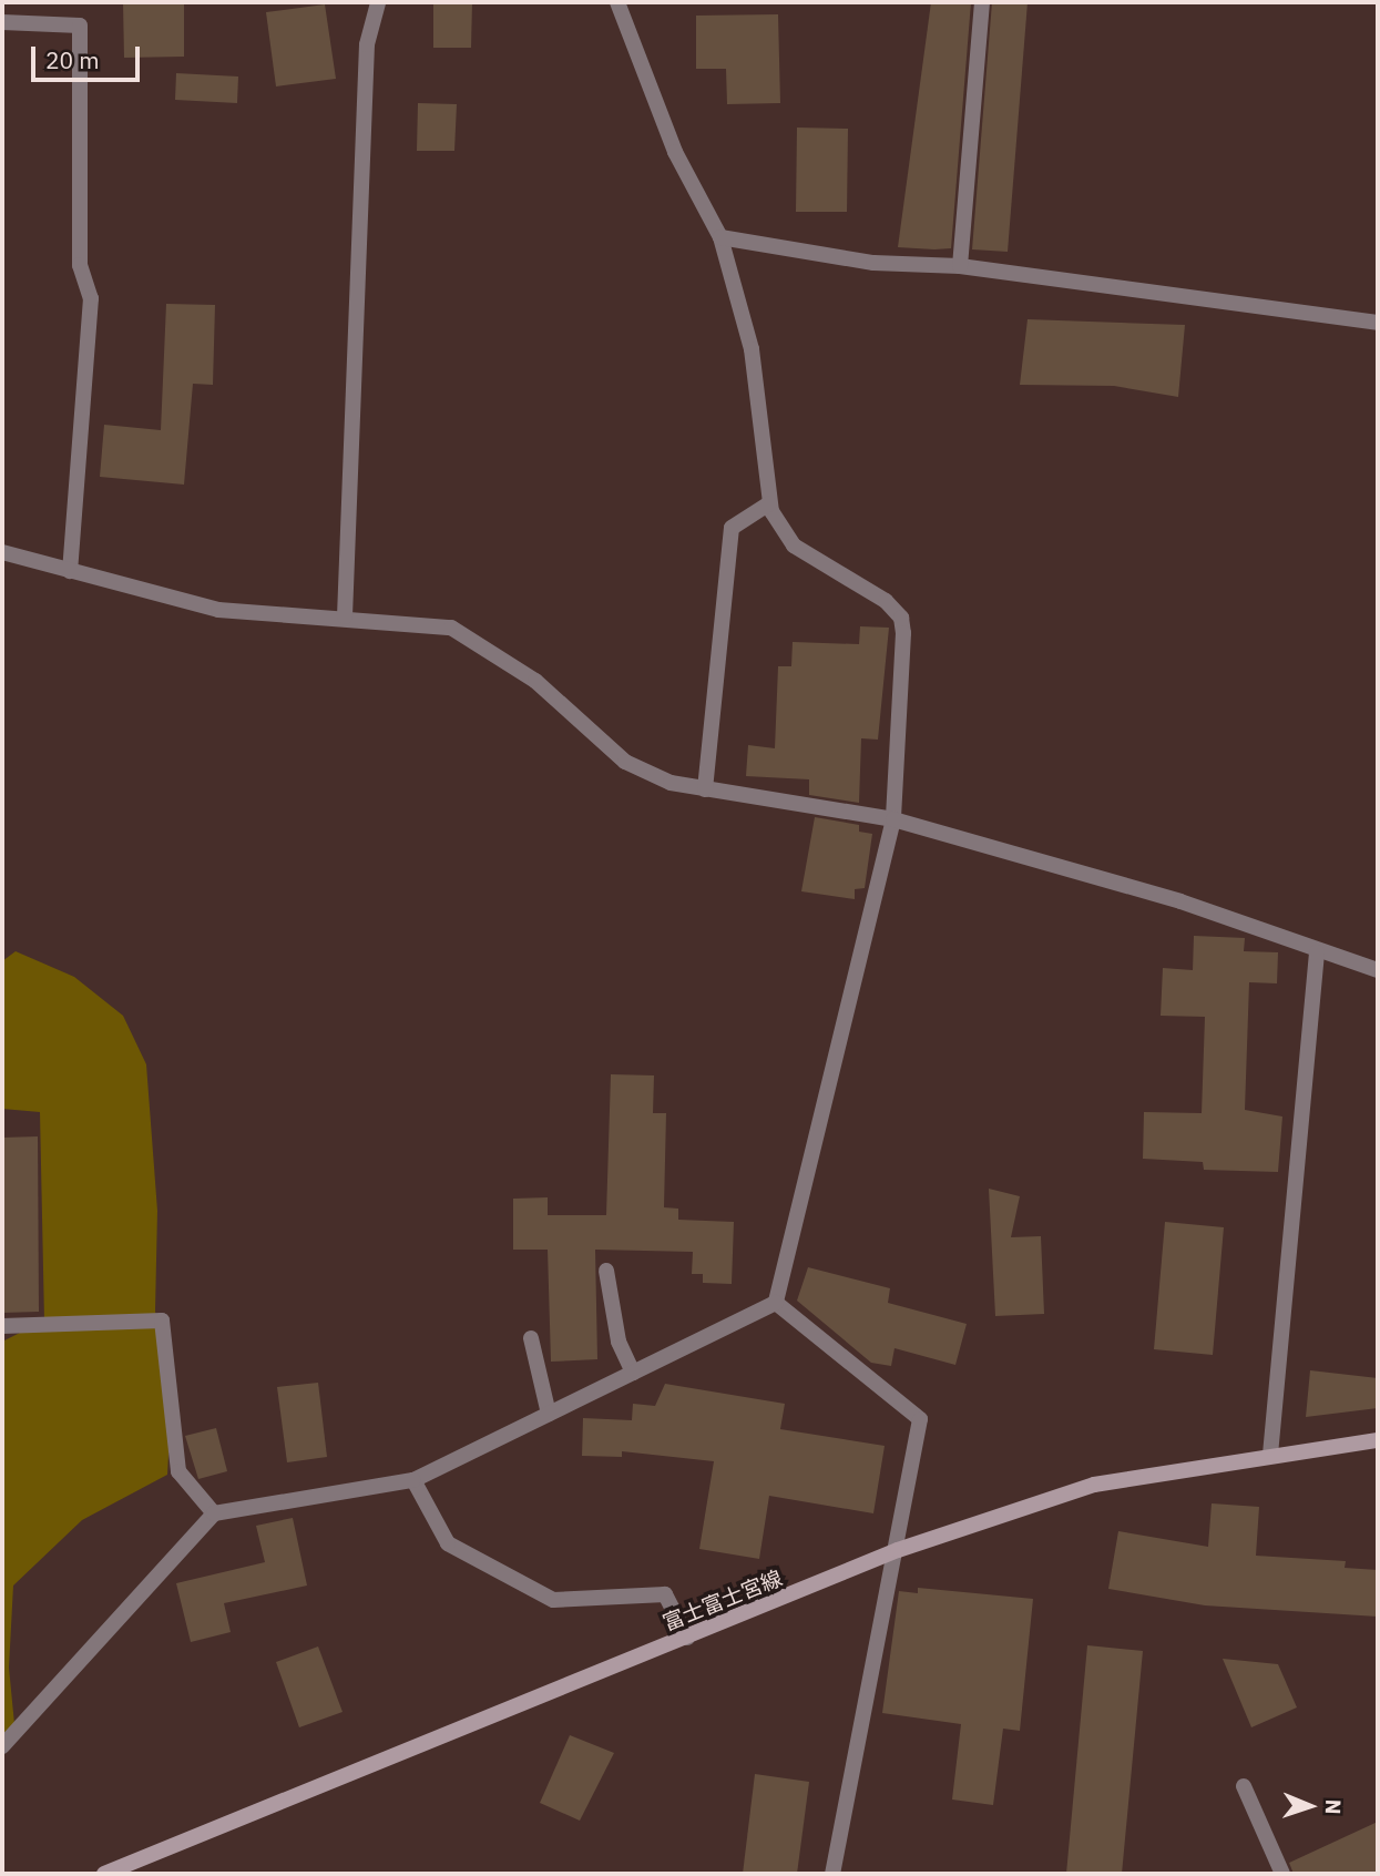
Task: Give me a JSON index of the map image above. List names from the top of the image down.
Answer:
{
  "streets": {
    "main road": ["富士富士宮線"]
  },
  "scale_bar": "20 m",
  "north": "right"
}
